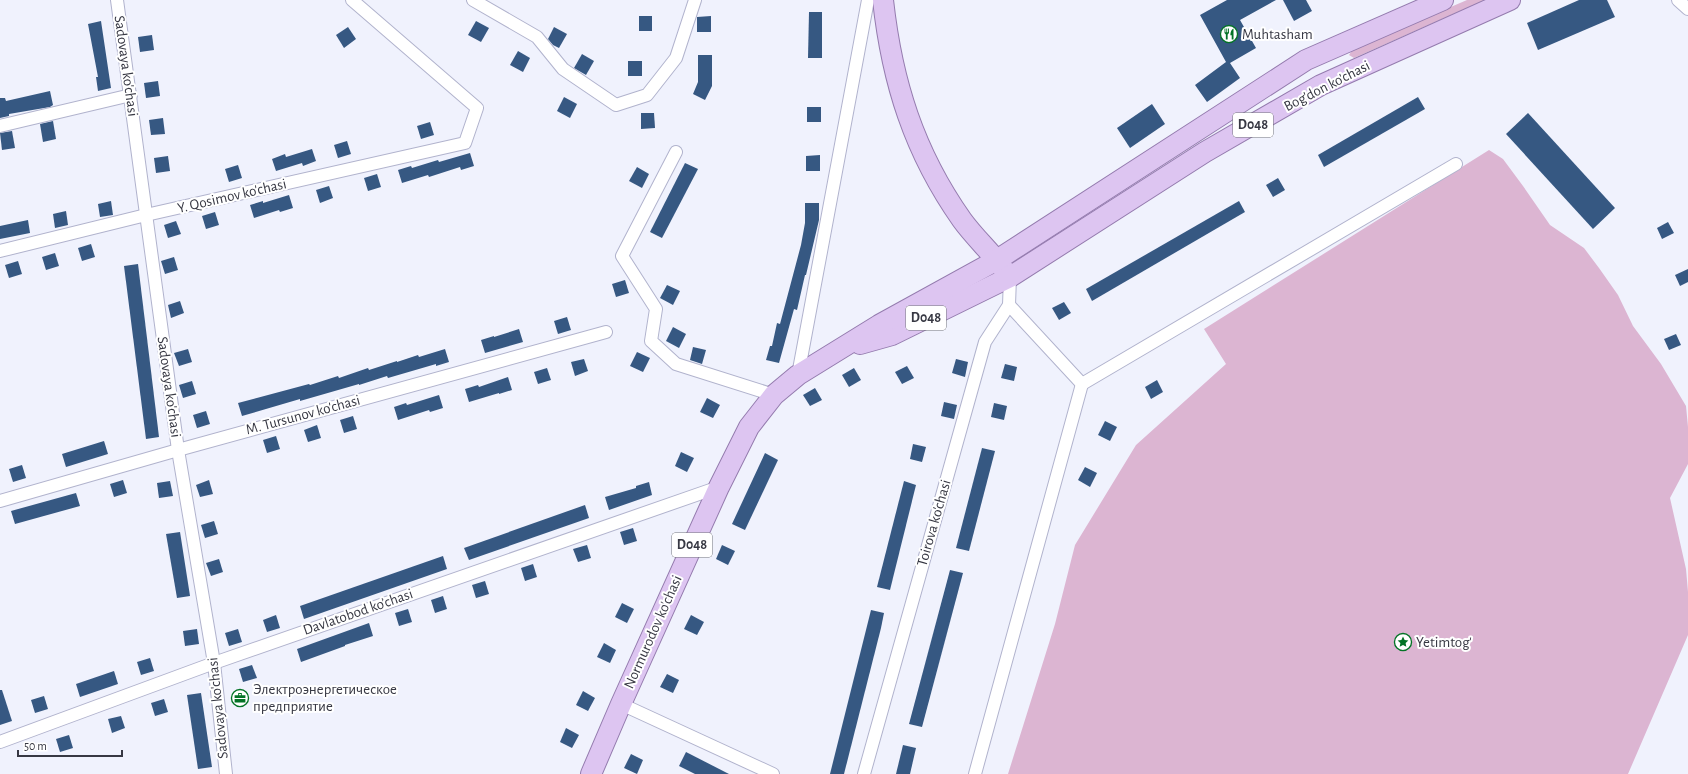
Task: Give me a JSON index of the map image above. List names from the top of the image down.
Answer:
{
  "streets": {
    "main road": ["Bog'don ko'chasi", "D048", "Normurodov ko'chasi"],
    "street": [
      "Sadovaya ko'chasi",
      "Y. Qosimov ko'chasi",
      "M. Tursunov ko'chasi",
      "Toirova ko'chasi",
      "Davlatobod ko’chasi"
    ]
  },
  "crossings": [
    ["Sadovaya ko'chasi", "Y. Qosimov ko'chasi"],
    ["Sadovaya ko'chasi", "M. Tursunov ko'chasi"],
    ["Sadovaya ko'chasi", "Davlatobod ko’chasi"],
    ["Bog'don ko'chasi", "Normurodov ko'chasi"],
    ["Davlatobod ko’chasi", "Normurodov ko'chasi"]
  ],
  "places": {
    "restaurant": ["Muhtasham"],
    "place": ["Yetimtog'"],
    "office": ["Электроэнергетическое предприятие"]
  },
  "scale_bar": "50 m"
}
